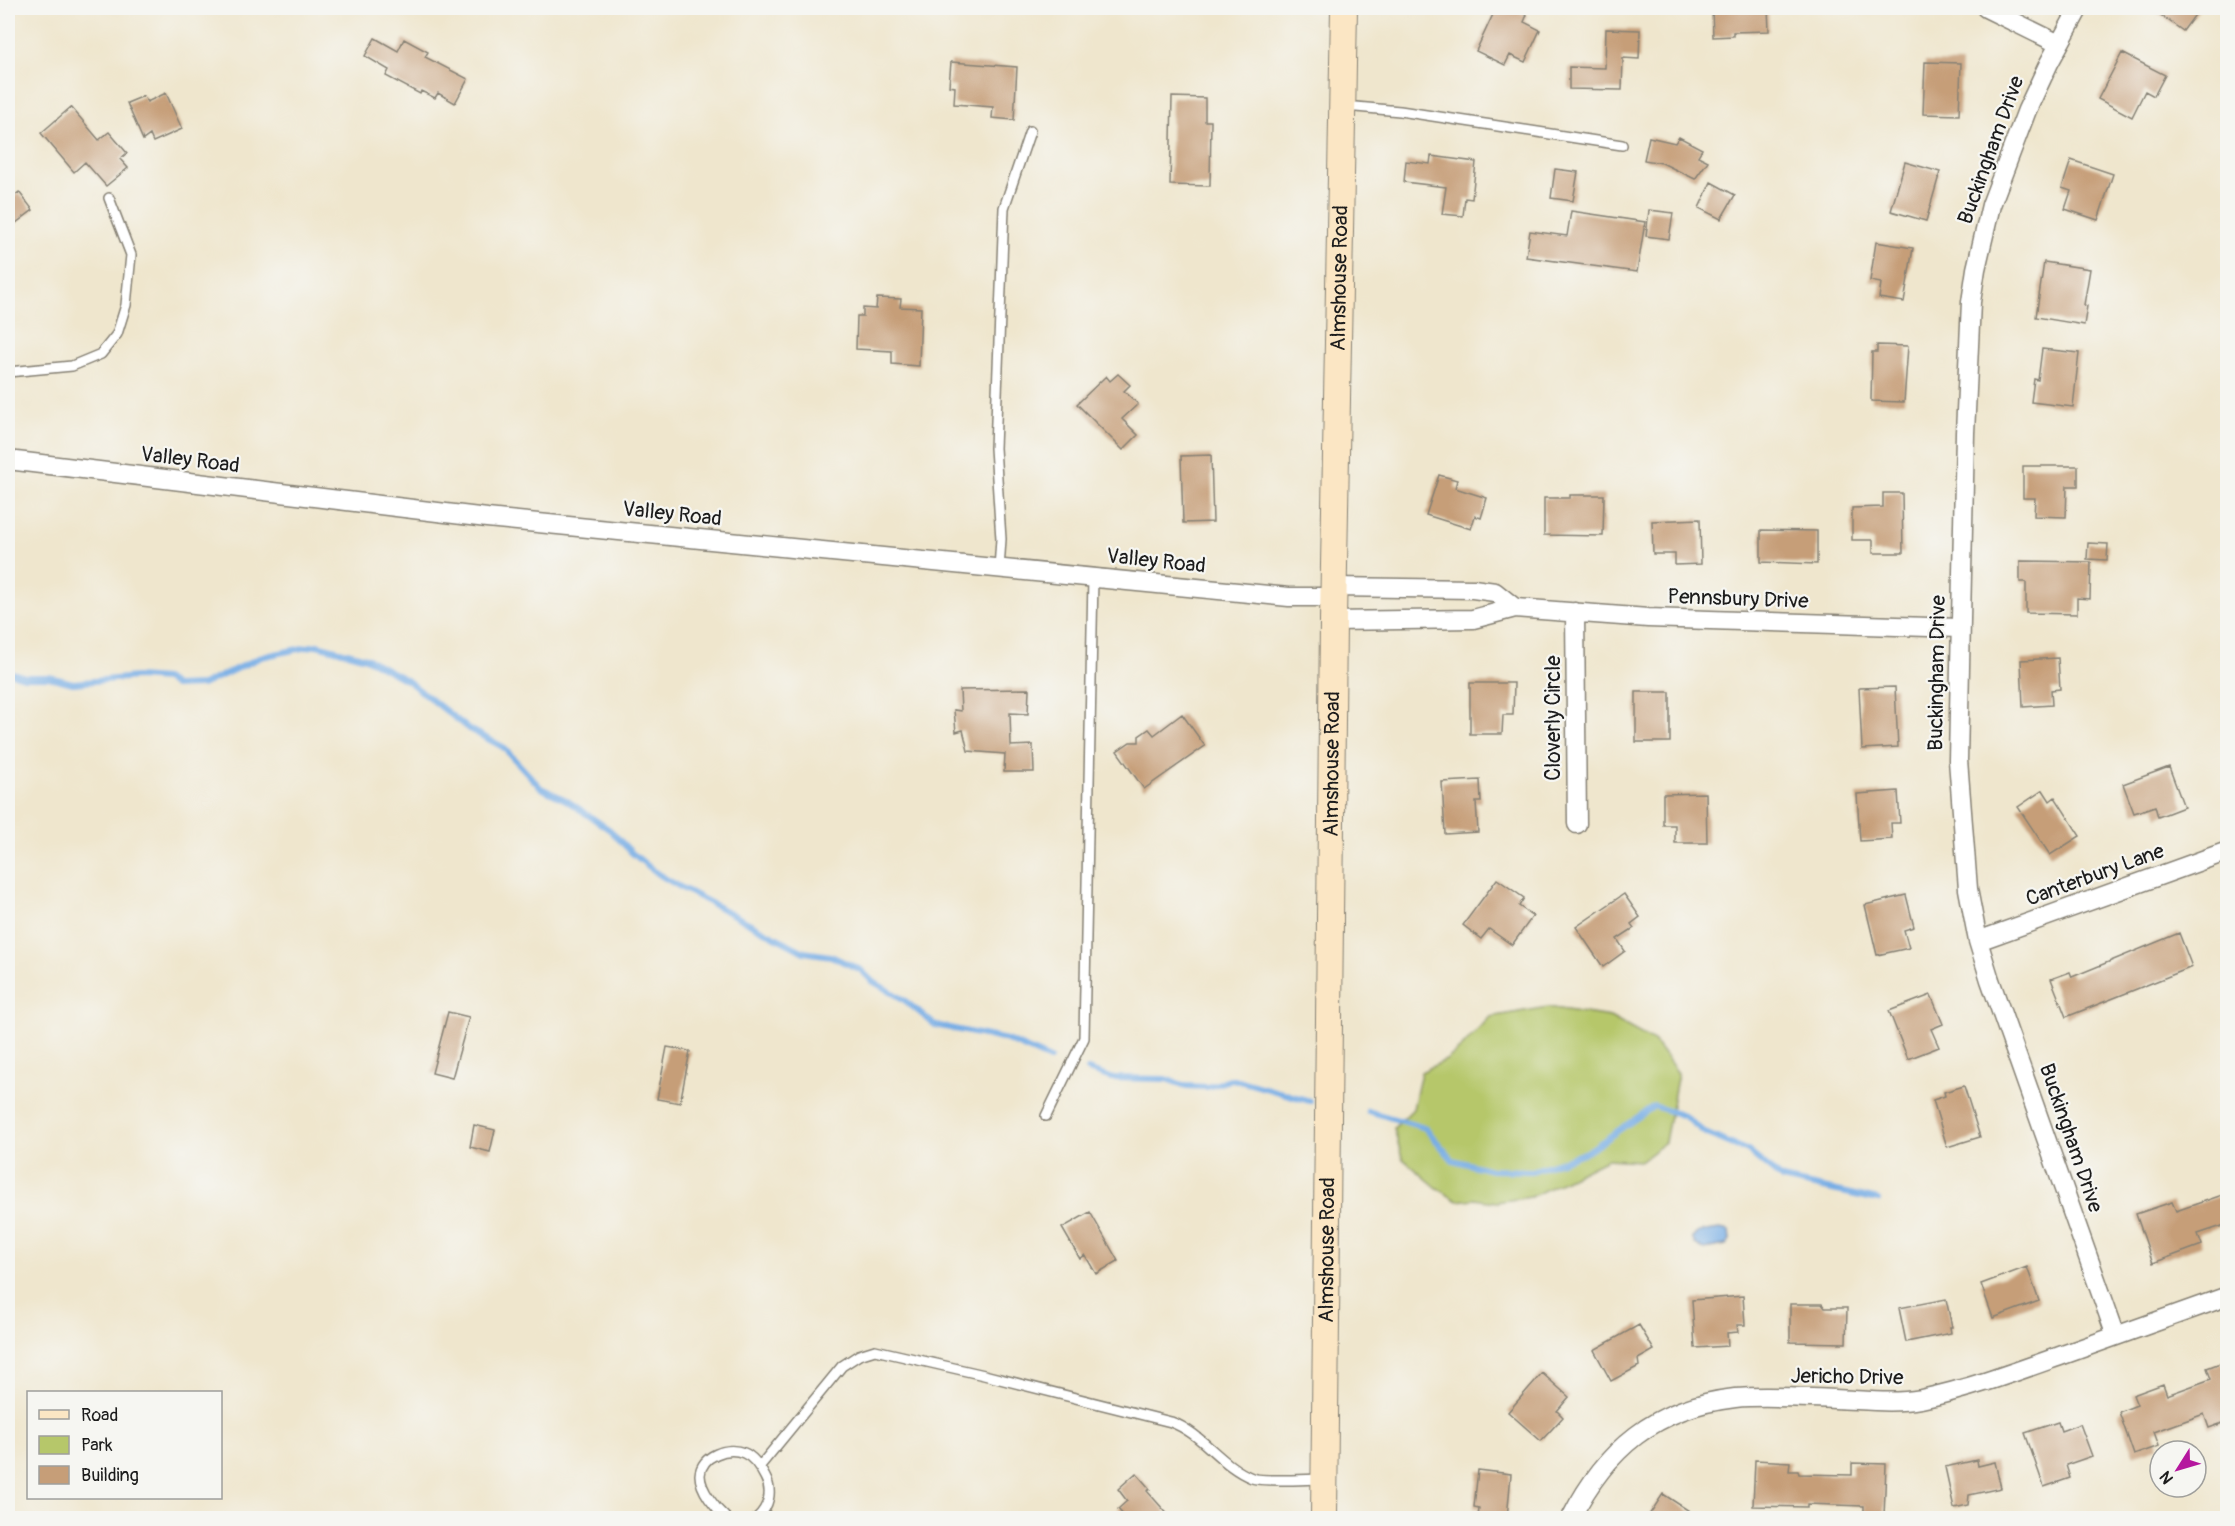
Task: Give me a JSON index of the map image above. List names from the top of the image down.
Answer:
{
  "streets": {
    "main road": ["Almshouse Road"],
    "street": [
      "Buckingham Drive",
      "Valley Road",
      "Pennsbury Drive",
      "Cloverly Circle",
      "Canterbury Lane",
      "Jericho Drive"
    ]
  },
  "crossings": [
    ["Buckingham Drive", "Pennsbury Drive"],
    ["Buckingham Drive", "Canterbury Lane"],
    ["Buckingham Drive", "Jericho Drive"],
    ["Almshouse Road", "Valley Road"],
    ["Almshouse Road", "Pennsbury Drive"],
    ["Valley Road", "Pennsbury Drive"],
    ["Pennsbury Drive", "Cloverly Circle"]
  ],
  "legend": ["Road", "Park", "Building"],
  "north": "bottom left"
}
